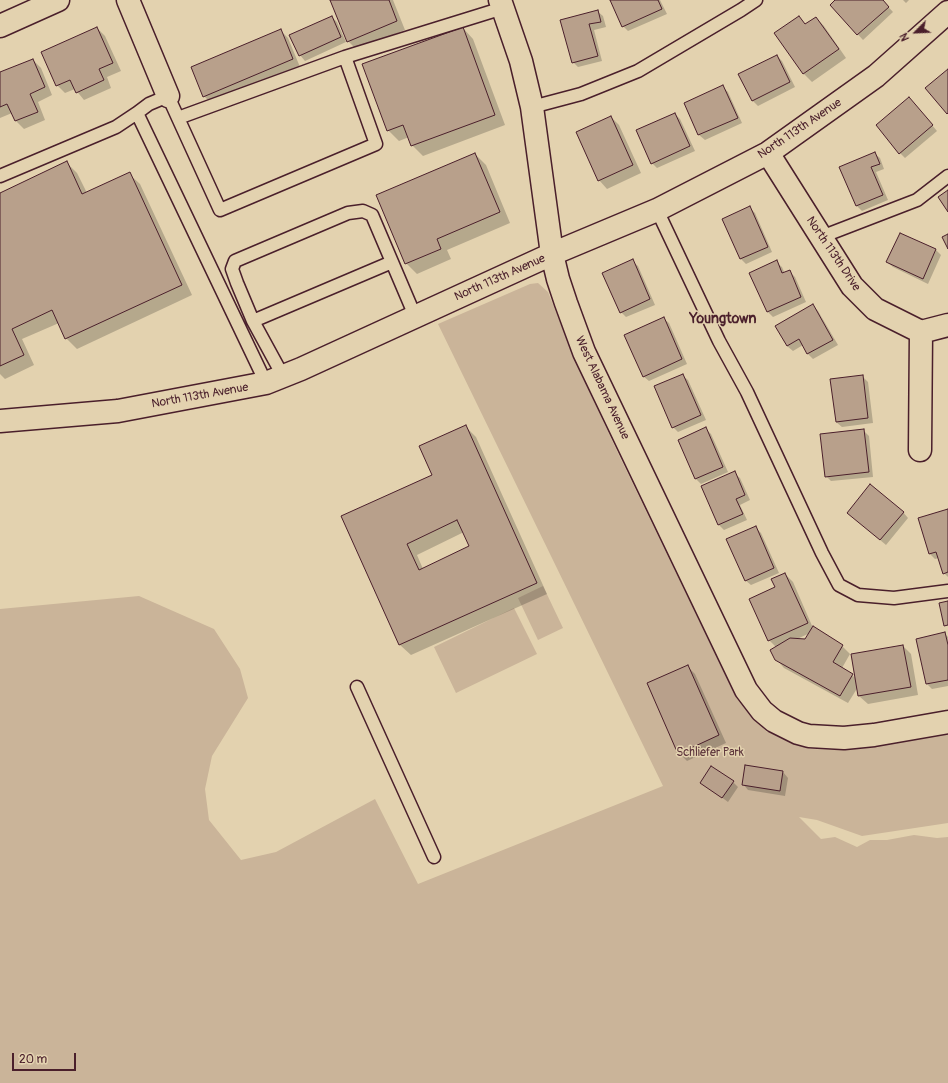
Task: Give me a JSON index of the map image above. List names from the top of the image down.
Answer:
{
  "streets": {
    "street": ["North 113th Avenue", "North 113th Drive", "West Alabama Avenue"]
  },
  "crossings": [
    ["North 113th Avenue", "North 113th Drive"],
    ["North 113th Avenue", "West Alabama Avenue"]
  ],
  "districts": ["Youngtown"],
  "parks": ["Schliefer Park"],
  "scale_bar": "20 m",
  "north": "bottom left"
}
